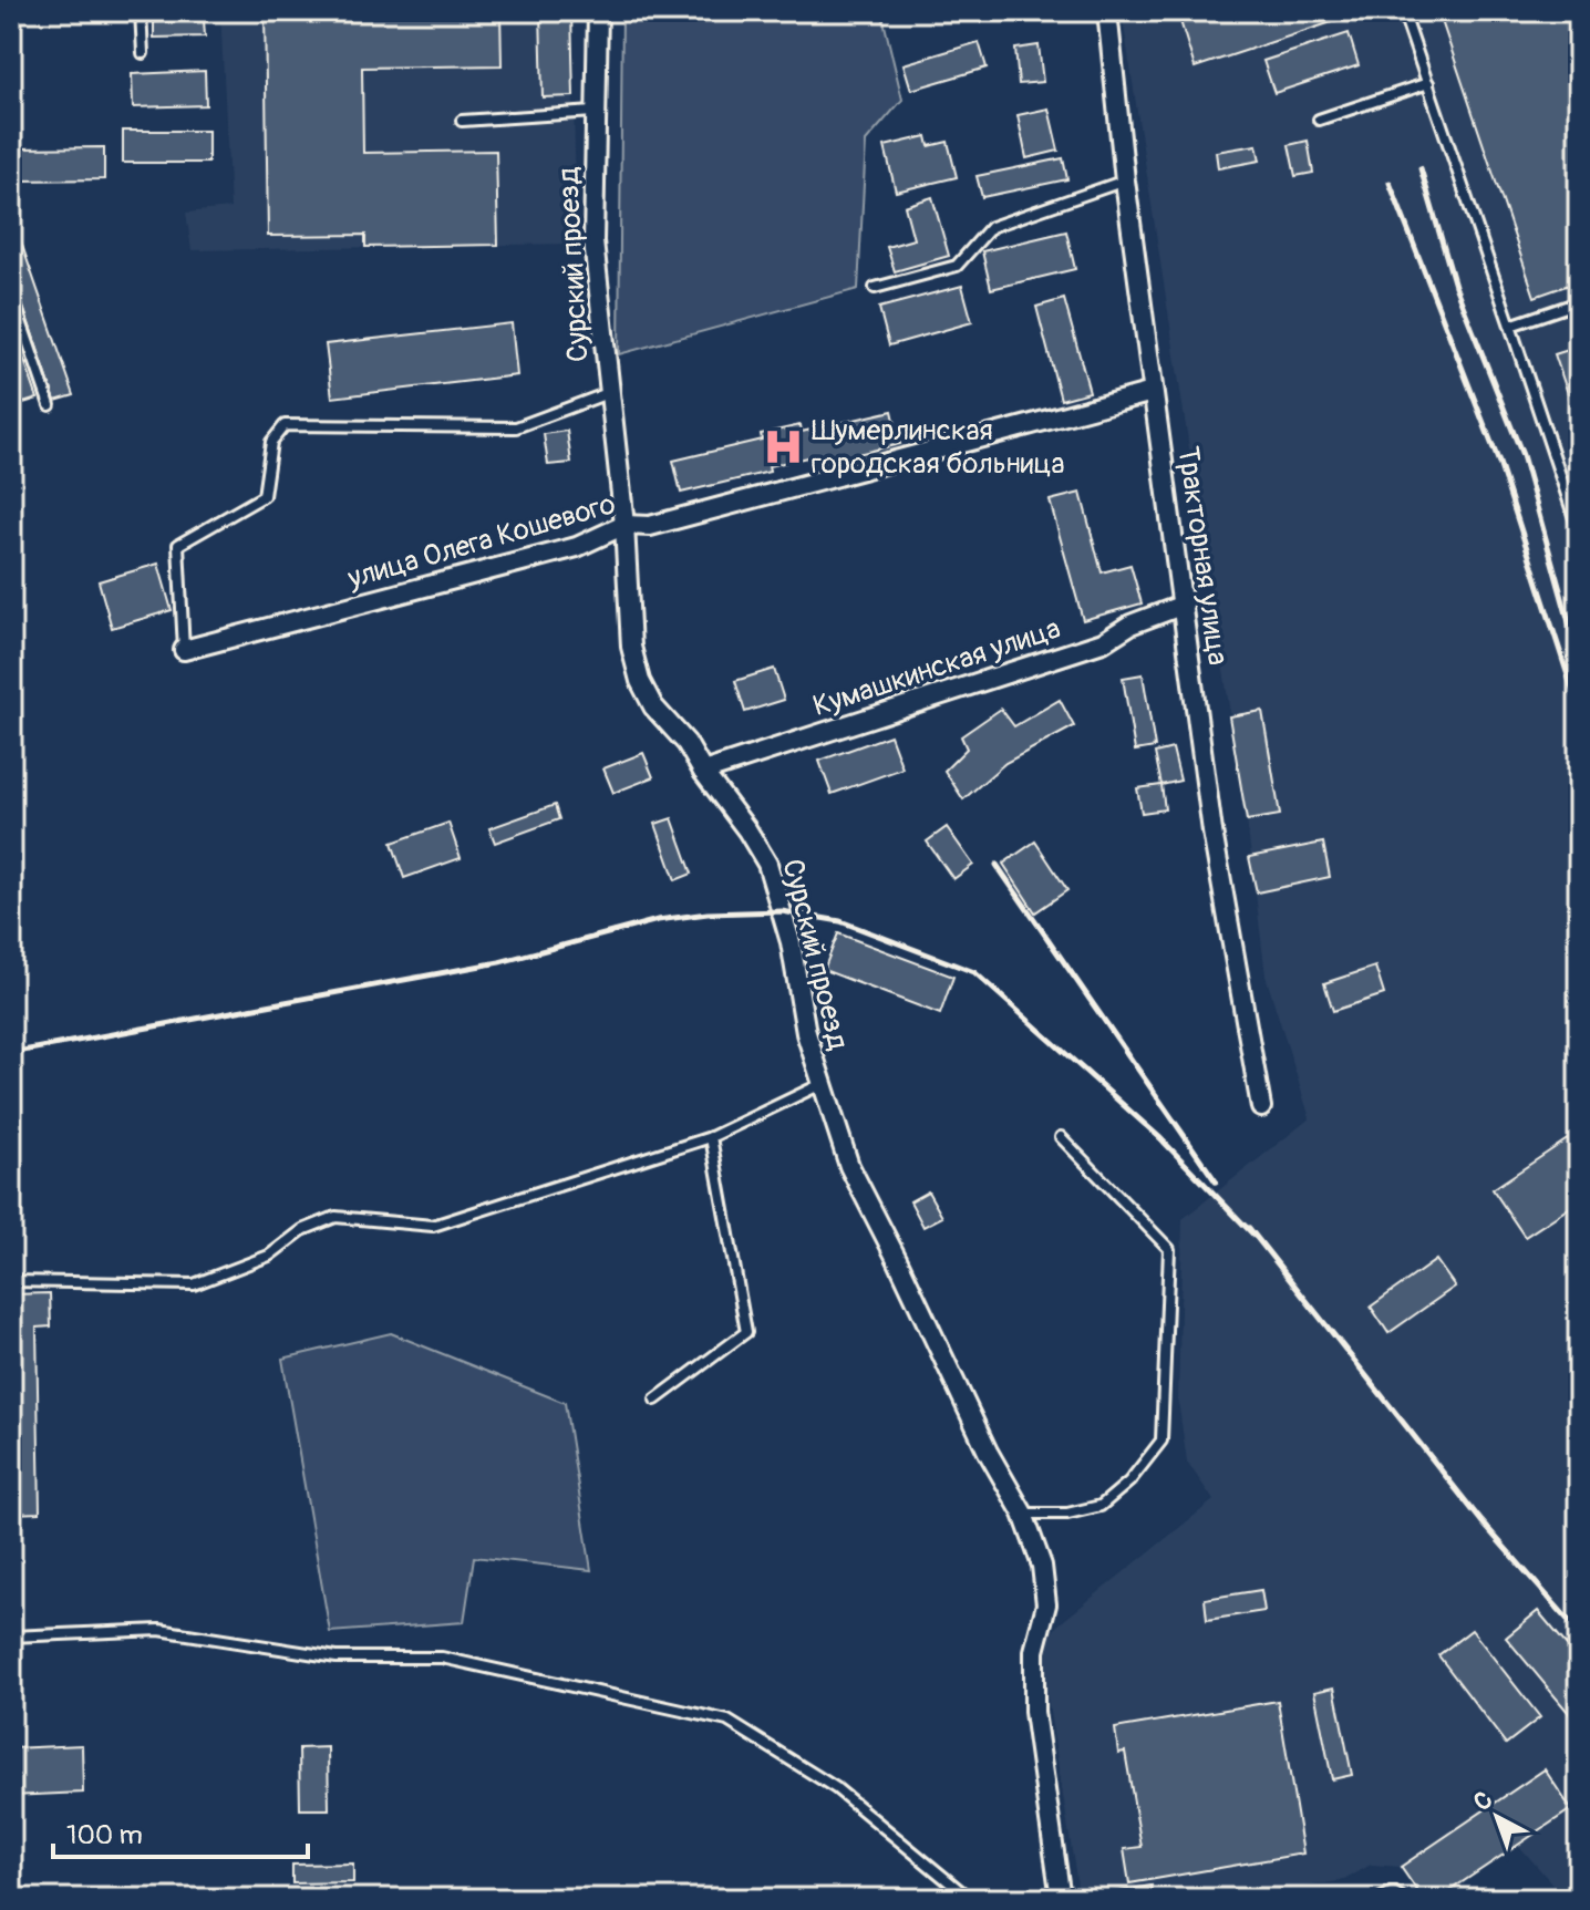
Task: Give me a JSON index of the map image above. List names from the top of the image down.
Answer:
{
  "streets": {
    "street": [
      "Сурский проезд",
      "улица Олега Кошевого",
      "Тракторная улица",
      "Кумашкинская улица"
    ]
  },
  "crossings": [
    ["Сурский проезд", "улица Олега Кошевого"],
    ["Сурский проезд", "Кумашкинская улица"],
    ["улица Олега Кошевого", "Тракторная улица"],
    ["Тракторная улица", "Кумашкинская улица"]
  ],
  "places": {
    "hospital": ["Шумерлинская городская больница"]
  },
  "scale_bar": "100 m",
  "north": "top left"
}
